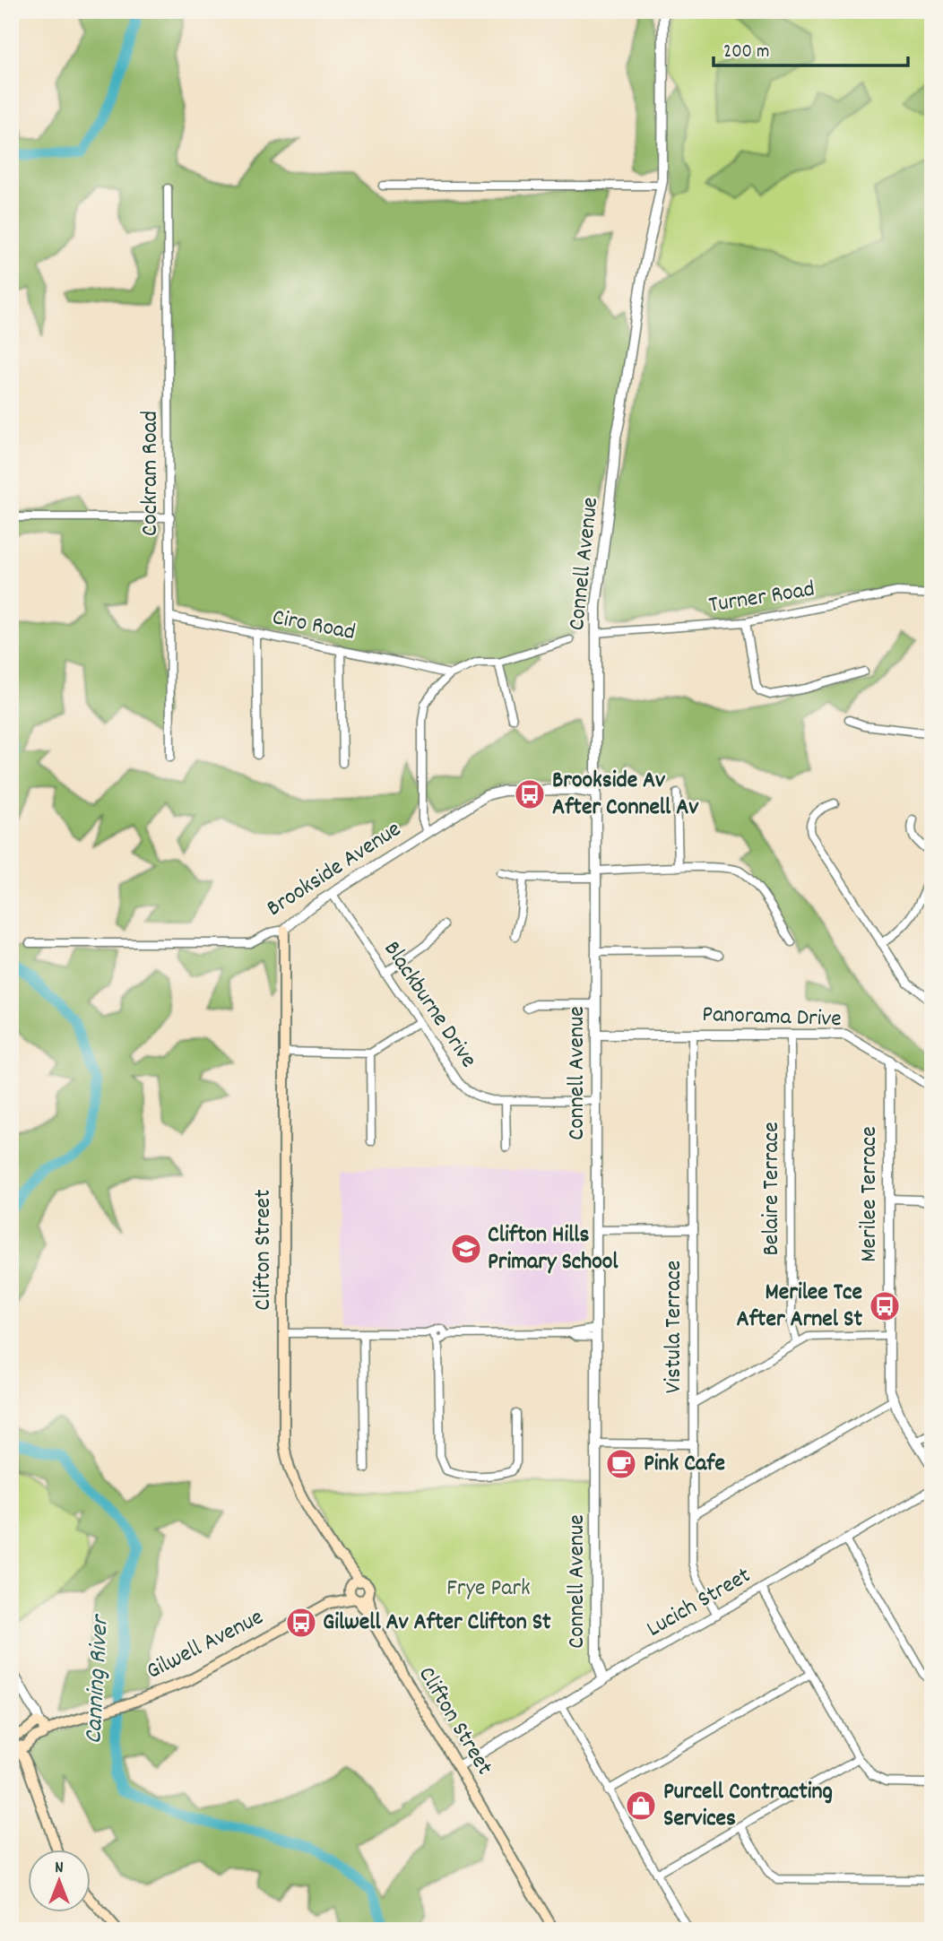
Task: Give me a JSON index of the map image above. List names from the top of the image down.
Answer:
{
  "streets": {
    "main road": ["Clifton Street", "Gilwell Avenue"],
    "street": [
      "Cockram Road",
      "Connell Avenue",
      "Turner Road",
      "Ciro Road",
      "Brookside Avenue",
      "Blackburne Drive",
      "Panorama Drive",
      "Belaire Terrace",
      "Merilee Terrace",
      "Vistula Terrace",
      "Lucich Street"
    ]
  },
  "crossings": [
    ["Cockram Road", "Ciro Road"],
    ["Connell Avenue", "Turner Road"],
    ["Connell Avenue", "Brookside Avenue"],
    ["Connell Avenue", "Blackburne Drive"],
    ["Connell Avenue", "Panorama Drive"],
    ["Connell Avenue", "Lucich Street"],
    ["Brookside Avenue", "Blackburne Drive"],
    ["Brookside Avenue", "Clifton Street"],
    ["Panorama Drive", "Belaire Terrace"],
    ["Panorama Drive", "Merilee Terrace"],
    ["Panorama Drive", "Vistula Terrace"],
    ["Clifton Street", "Lucich Street"],
    ["Clifton Street", "Gilwell Avenue"],
    ["Vistula Terrace", "Lucich Street"]
  ],
  "water": ["Canning River"],
  "parks": ["Frye Park"],
  "places": {
    "bus stop": ["Brookside Av After Connell Av", "Merilee Tce After Arnel St", "Gilwell Av After Clifton St"],
    "school or university": ["Clifton Hills Primary School"],
    "cafe": ["Pink Cafe"],
    "shop": ["Purcell Contracting Services"]
  },
  "scale_bar": "200 m",
  "north": "top"
}
